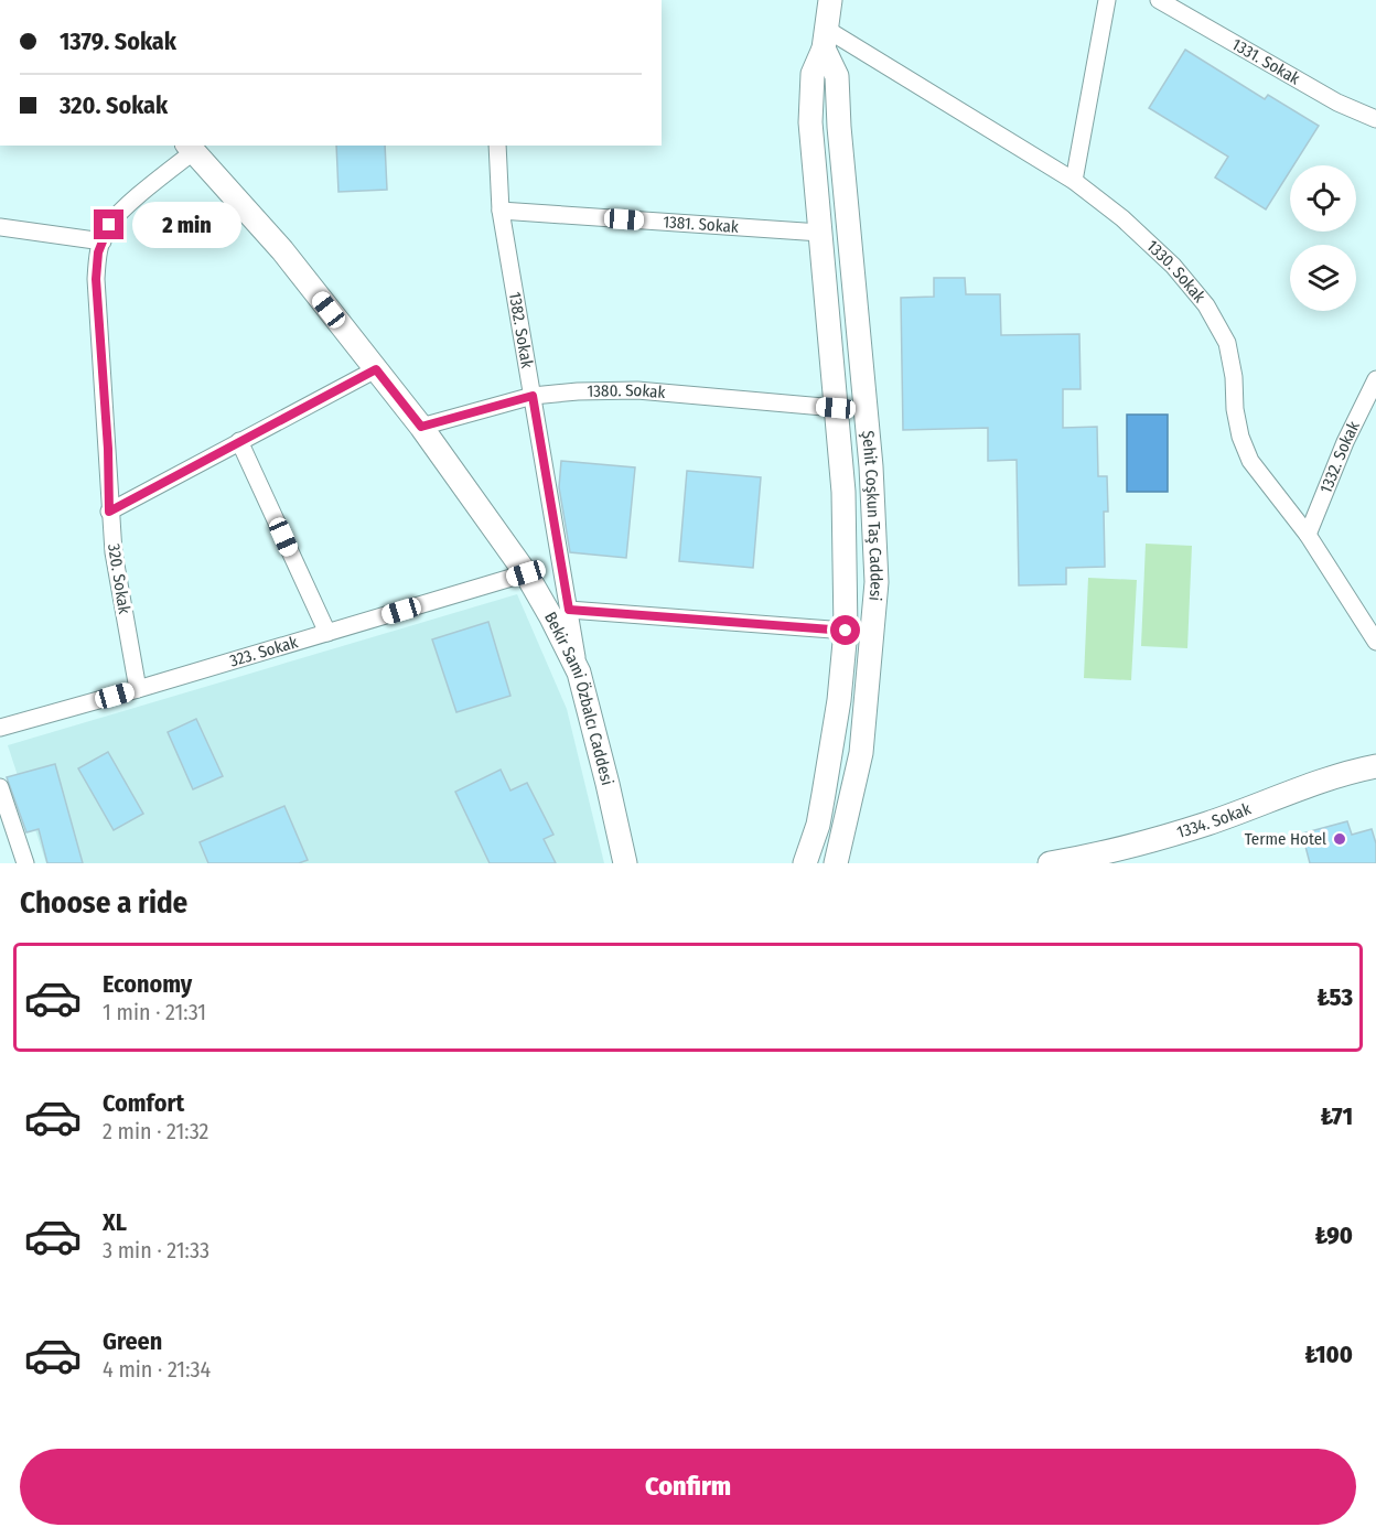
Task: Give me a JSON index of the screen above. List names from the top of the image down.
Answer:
{
  "streets": {
    "street": [
      "1331. Sokak",
      "1381. Sokak",
      "1330. Sokak",
      "1382. Sokak",
      "1380. Sokak",
      "1332. Sokak",
      "Şehit Coşkun Taş Caddesi",
      "320. Sokak",
      "323. Sokak",
      "Bekir Sami Özbalcı Caddesi",
      "1334. Sokak"
    ]
  },
  "crossings": [
    ["1381. Sokak", "1382. Sokak"],
    ["1381. Sokak", "Şehit Coşkun Taş Caddesi"],
    ["1330. Sokak", "1332. Sokak"],
    ["1330. Sokak", "Şehit Coşkun Taş Caddesi"],
    ["1382. Sokak", "1380. Sokak"],
    ["1382. Sokak", "Bekir Sami Özbalcı Caddesi"],
    ["1380. Sokak", "Şehit Coşkun Taş Caddesi"],
    ["1380. Sokak", "Bekir Sami Özbalcı Caddesi"],
    ["320. Sokak", "323. Sokak"],
    ["320. Sokak", "Bekir Sami Özbalcı Caddesi"],
    ["323. Sokak", "Bekir Sami Özbalcı Caddesi"]
  ],
  "places": ["Terme Hotel"],
  "page": {
    "banner": ["1379. Sokak", "320. Sokak"],
    "bubble": "2 min",
    "heading": "Choose a ride",
    "list": [
      {
        "name": "Economy",
        "note": "1 min · 21:31",
        "value": "₺53"
      },
      {
        "name": "Comfort",
        "note": "2 min · 21:32",
        "value": "₺71"
      },
      {
        "name": "XL",
        "note": "3 min · 21:33",
        "value": "₺90"
      },
      {
        "name": "Green",
        "note": "4 min · 21:34",
        "value": "₺100"
      }
    ],
    "buttons": "Confirm"
  }
}
